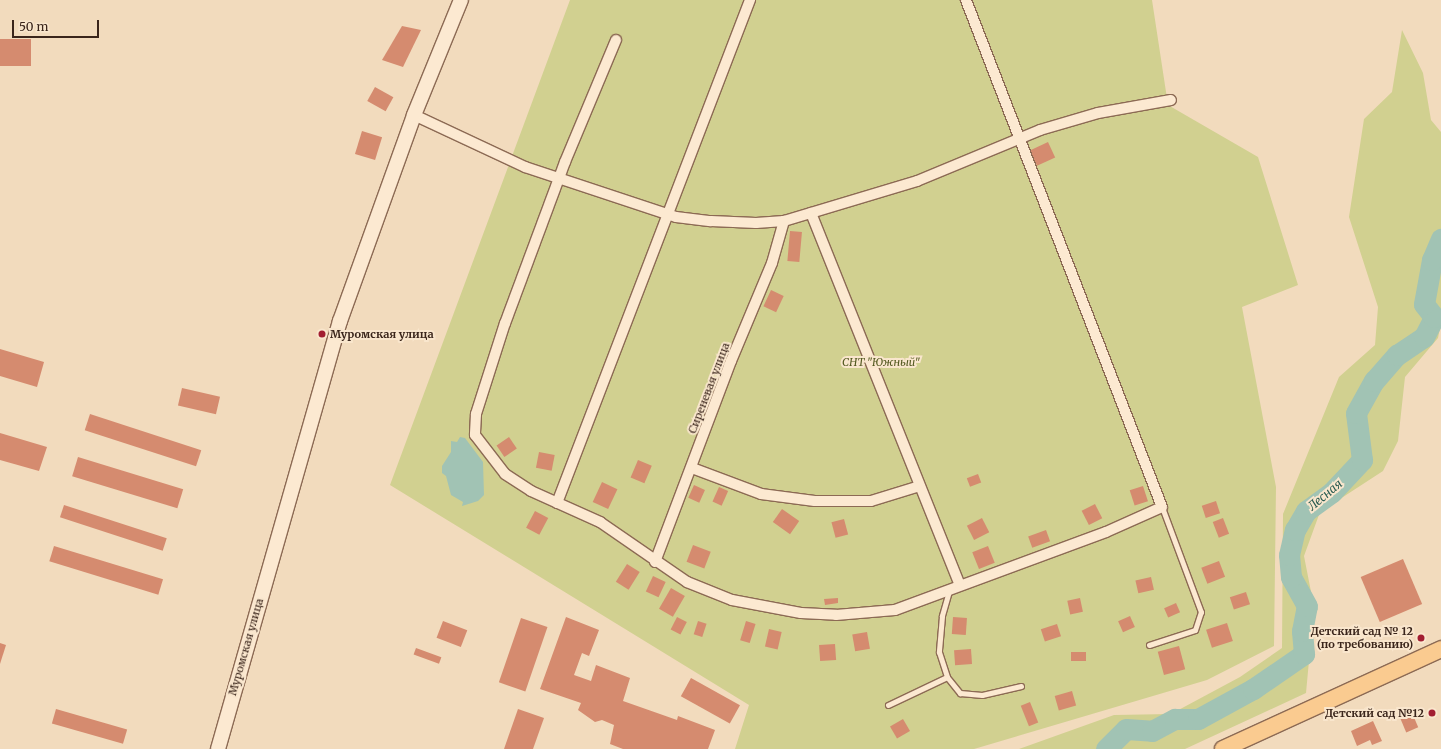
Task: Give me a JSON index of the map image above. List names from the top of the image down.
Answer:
{
  "streets": {
    "main road": ["Муромская улица"],
    "street": ["Сиреневая улица"]
  },
  "water": ["Лесная"],
  "parks": ["СНТ \"Южный\""],
  "places": ["Муромская улица", "Детский сад № 12 (по требованию)", "Детский сад №12"],
  "scale_bar": "50 m"
}
